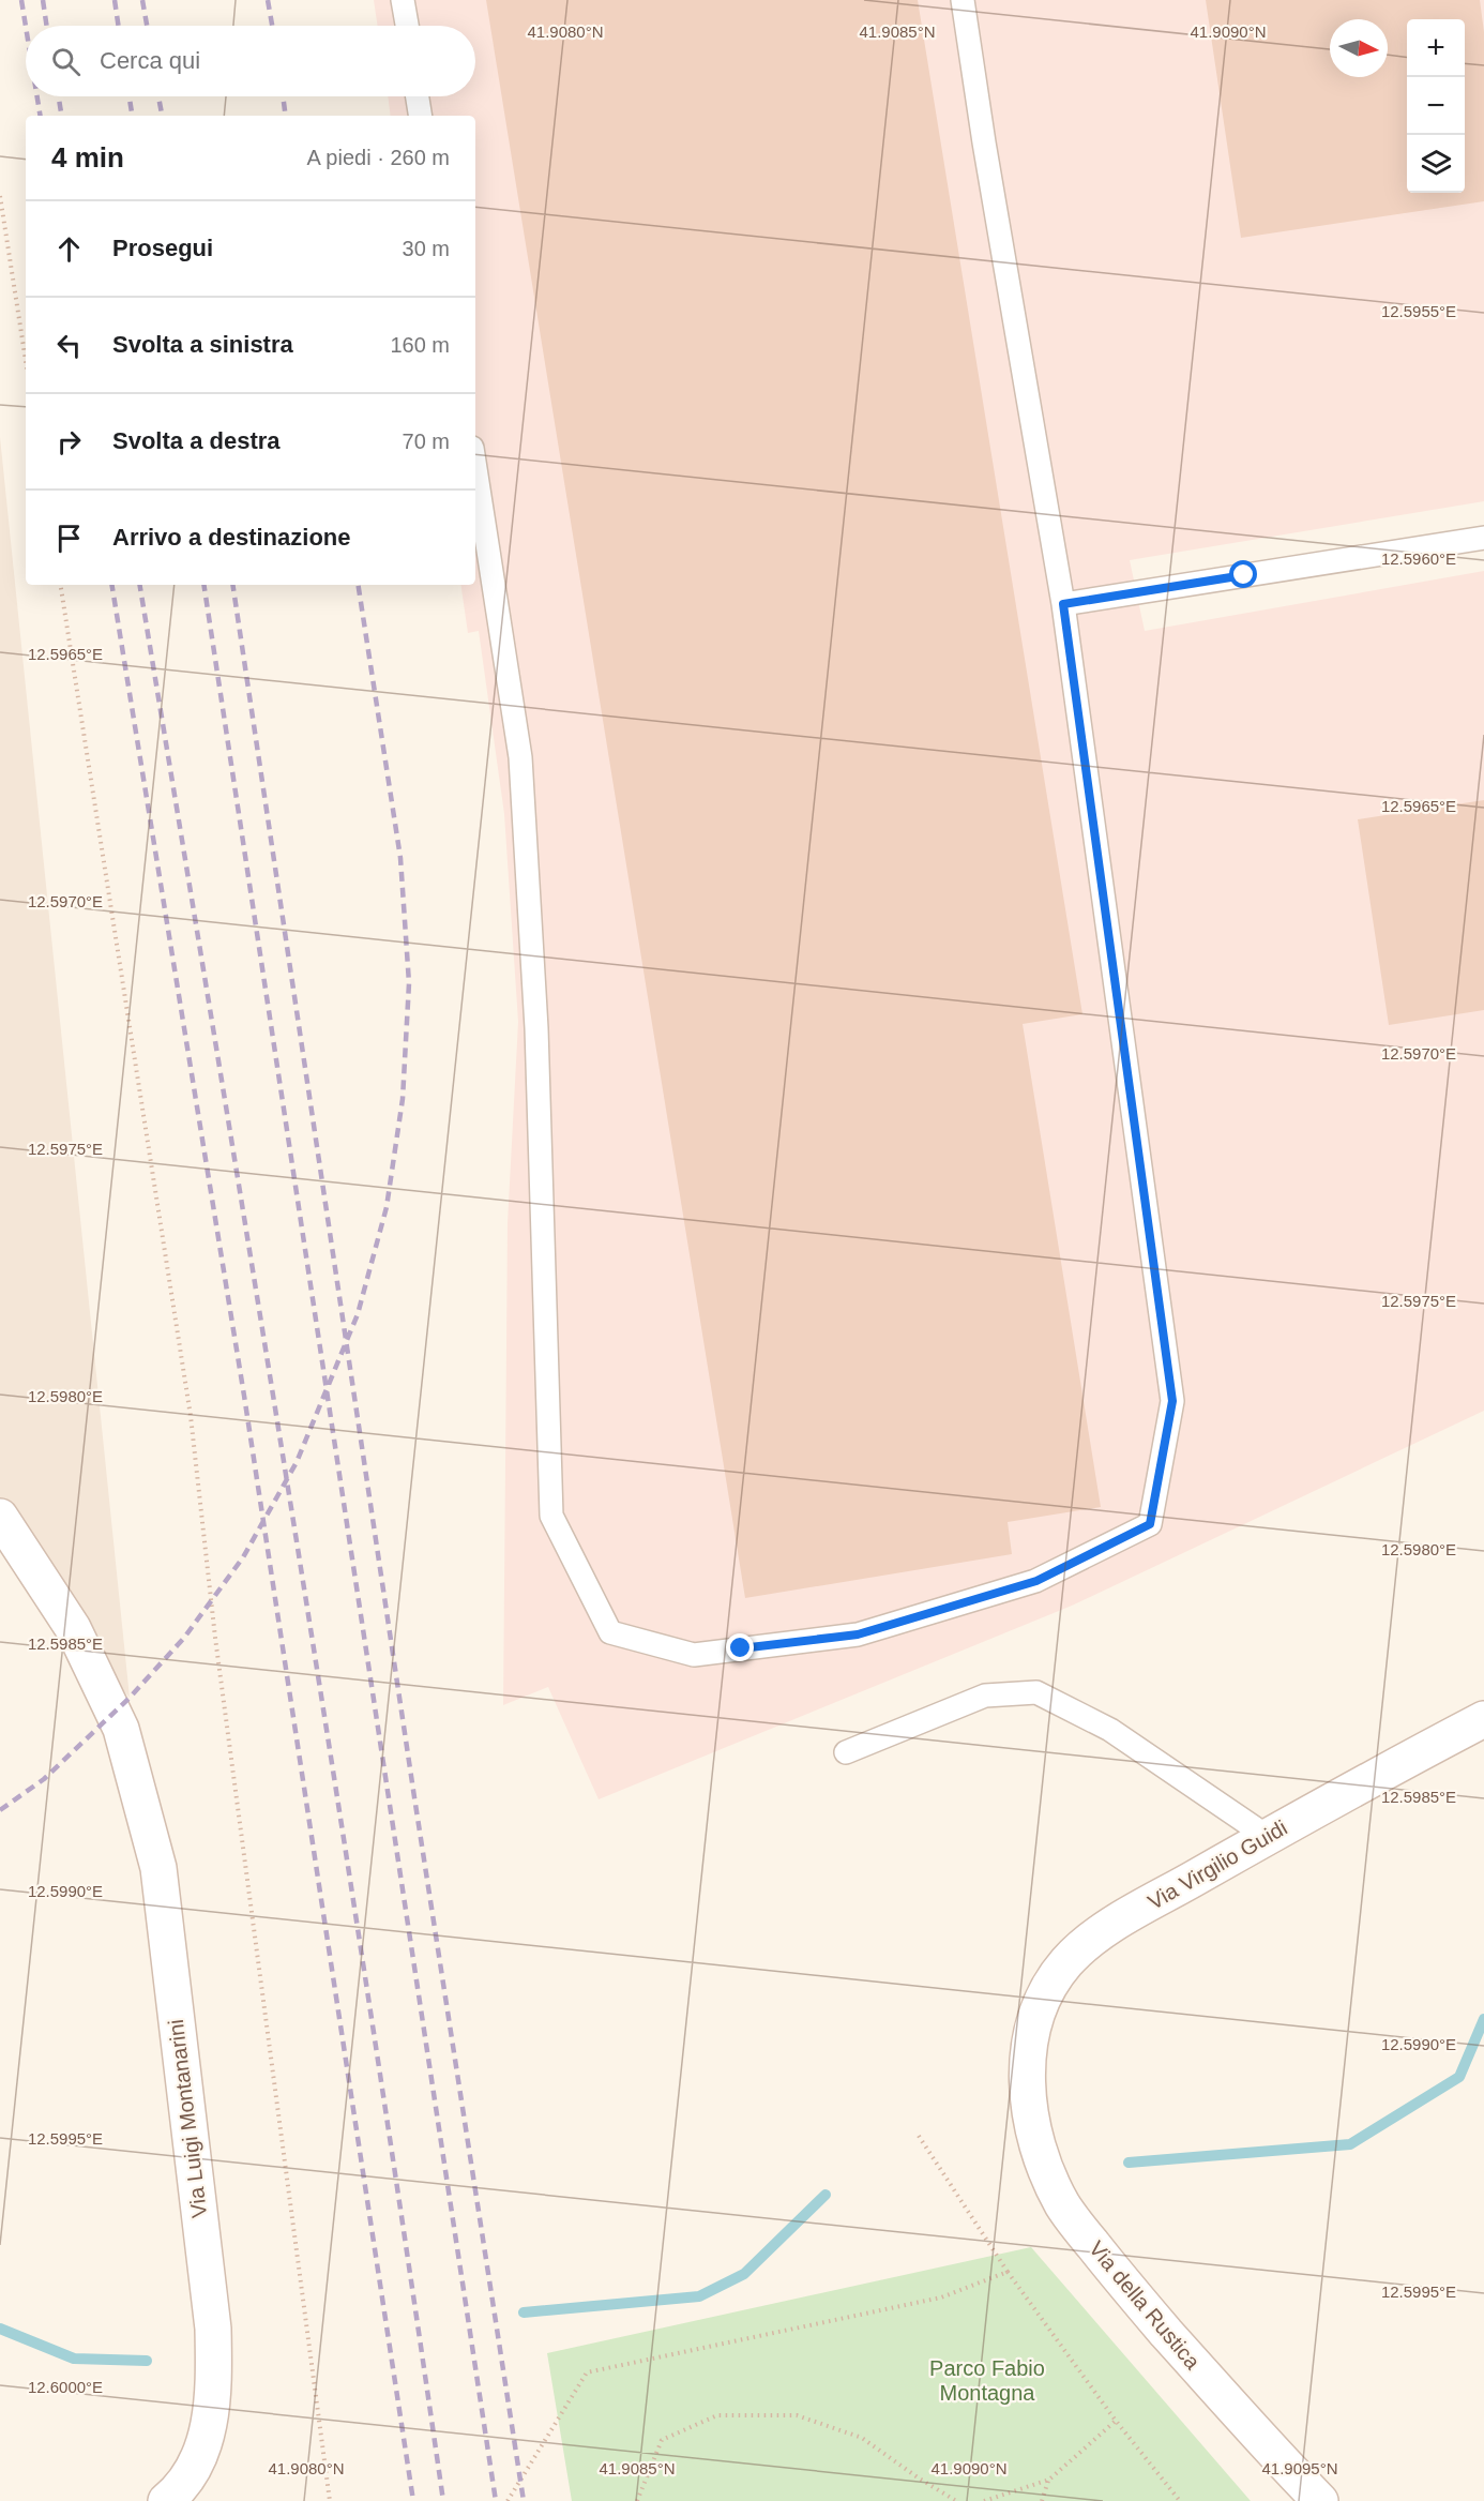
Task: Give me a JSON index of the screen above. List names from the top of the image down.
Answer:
{
  "streets": {
    "street": ["Via Virgilio Guidi", "Via Luigi Montanarini", "Via della Rustica"]
  },
  "crossings": [
    ["Via Virgilio Guidi", "Via della Rustica"]
  ],
  "parks": ["Parco Fabio Montagna"],
  "north": "right",
  "page": {
    "map_buttons": ["+", "−"],
    "search": "Cerca qui",
    "heading": ["4 min", "A piedi · 260 m"],
    "list": [
      ["Prosegui", "30 m"],
      ["Svolta a sinistra", "160 m"],
      ["Svolta a destra", "70 m"],
      "Arrivo a destinazione"
    ]
  },
  "coordinates": [
    "41.9080°N",
    "41.9085°N",
    "41.9090°N",
    "12.5955°E",
    "12.5960°E",
    "12.5965°E",
    "12.5970°E",
    "12.5975°E",
    "12.5980°E",
    "12.5985°E",
    "12.5990°E",
    "12.5995°E",
    "12.6000°E",
    "41.9095°N"
  ]
}
